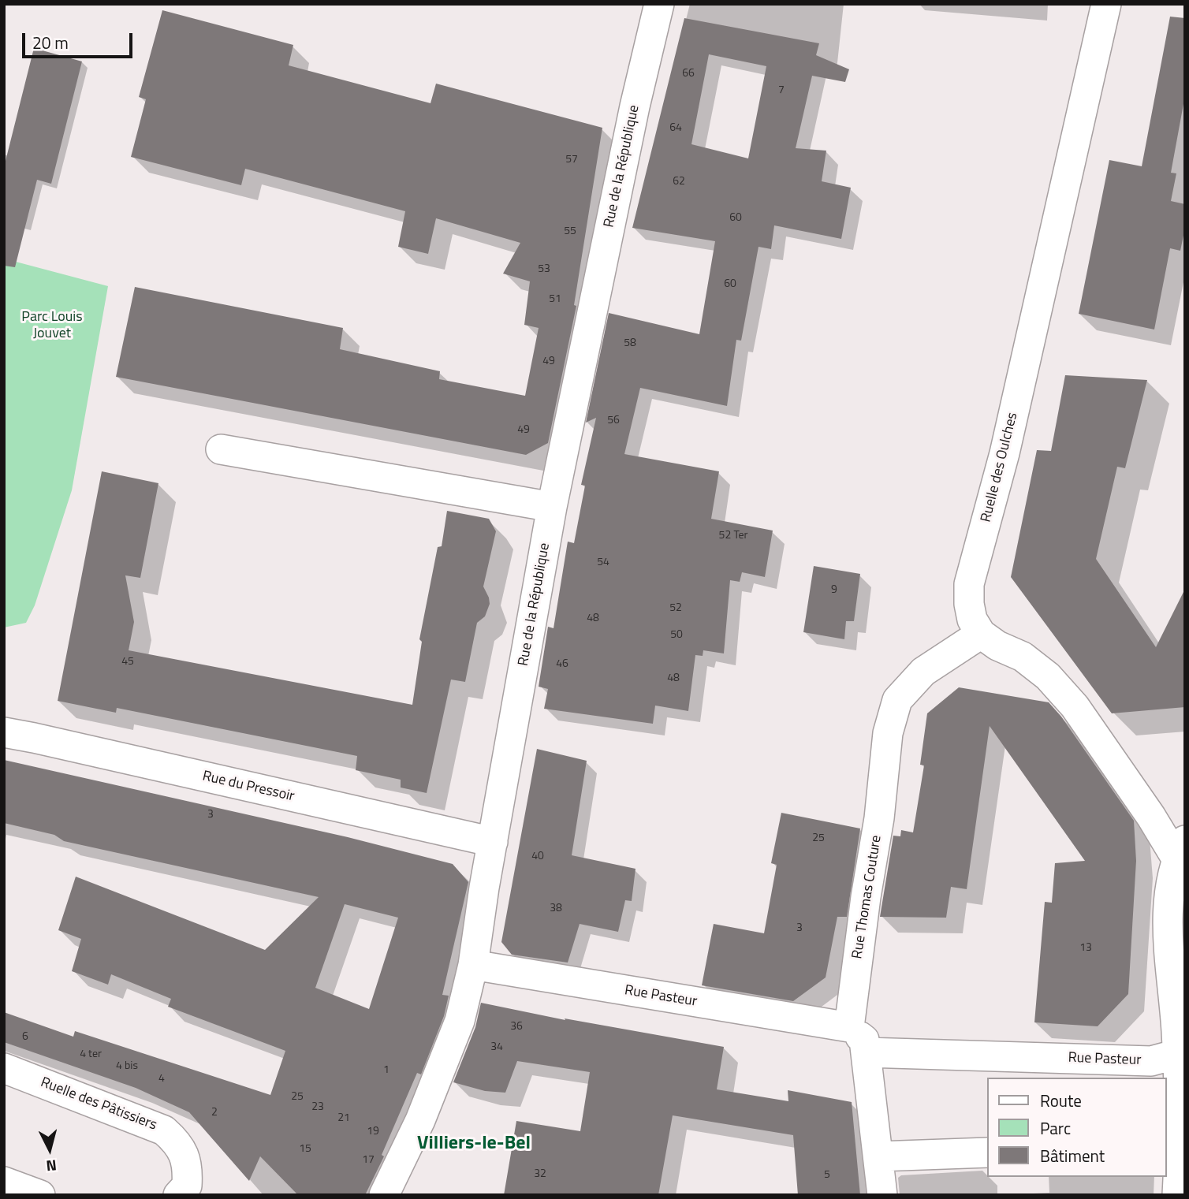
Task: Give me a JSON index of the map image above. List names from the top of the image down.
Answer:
{
  "streets": {
    "street": [
      "Rue de la République",
      "Ruelle des Oulches",
      "Rue du Pressoir",
      "Rue Thomas Couture",
      "Rue Pasteur",
      "Ruelle des Pâtissiers"
    ]
  },
  "crossings": [
    ["Rue de la République", "Rue du Pressoir"],
    ["Rue de la République", "Rue Pasteur"],
    ["Ruelle des Oulches", "Rue Thomas Couture"],
    ["Rue Thomas Couture", "Rue Pasteur"]
  ],
  "districts": ["Villiers-le-Bel"],
  "parks": ["Parc Louis Jouvet"],
  "house_numbers": [
    "66",
    "7",
    "64",
    "57",
    "62",
    "60",
    "55",
    "53",
    "60",
    "51",
    "58",
    "49",
    "56",
    "49",
    "52 Ter",
    "54",
    "9",
    "52",
    "48",
    "50",
    "45",
    "46",
    "48",
    "3",
    "25",
    "40",
    "38",
    "3",
    "13",
    "36",
    "6",
    "34",
    "4 ter",
    "4 bis",
    "1",
    "4",
    "25",
    "23",
    "2",
    "21",
    "19",
    "15",
    "17",
    "32",
    "5"
  ],
  "legend": ["Route", "Parc", "Bâtiment"],
  "scale_bar": "20 m",
  "north": "bottom"
}
